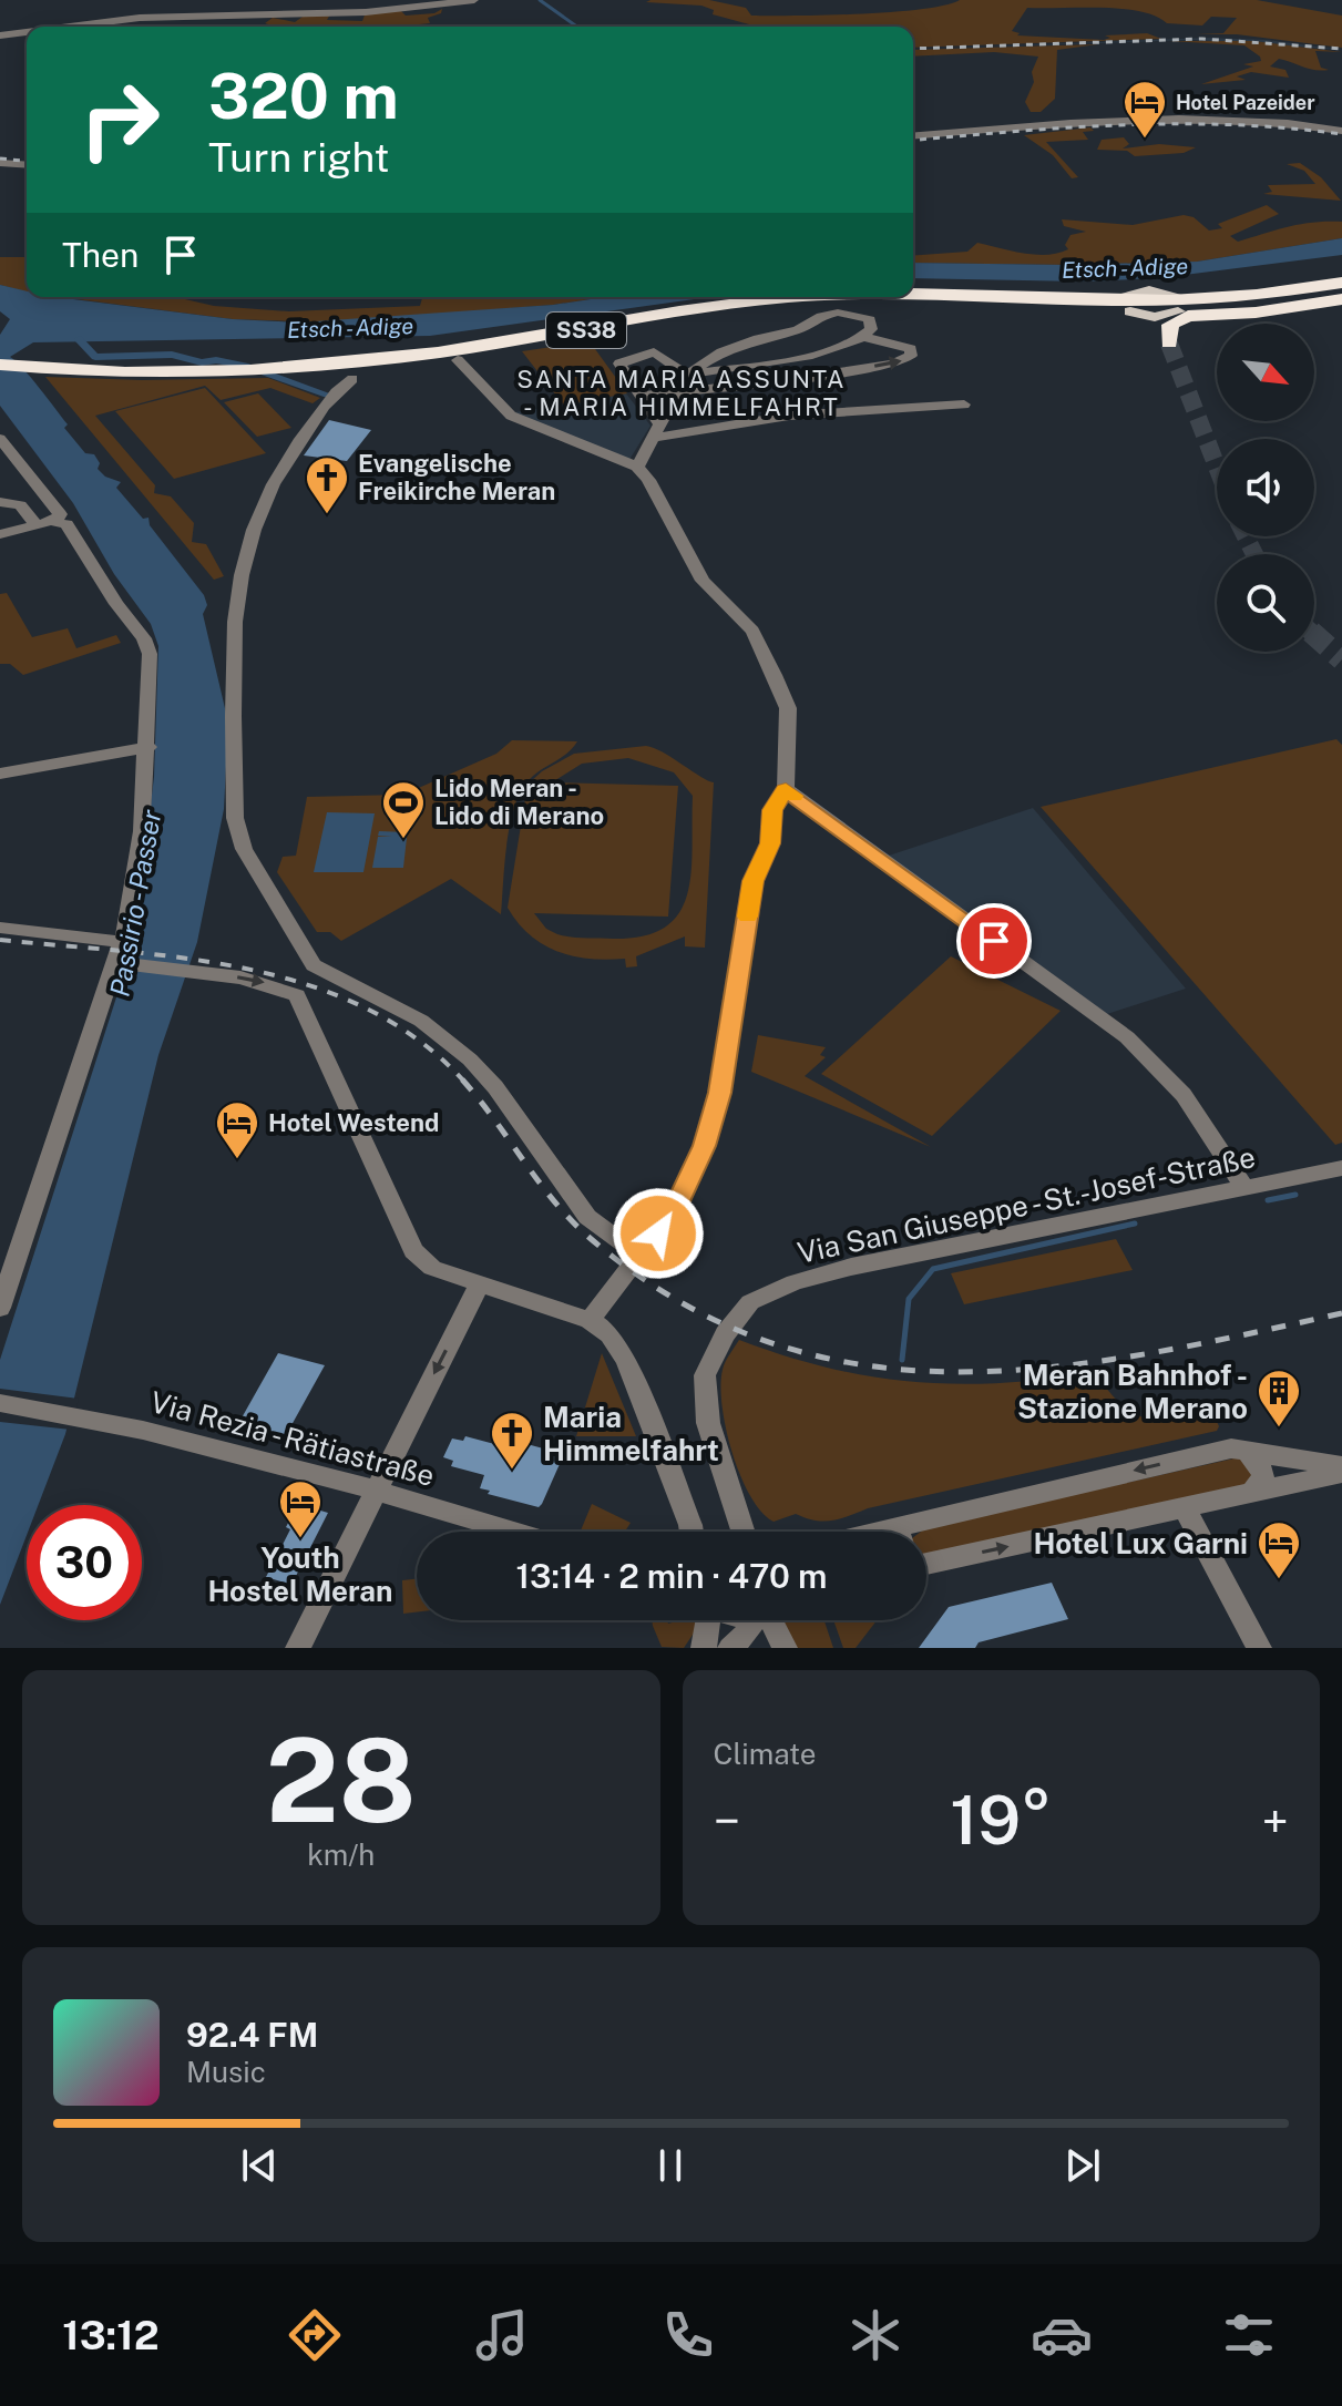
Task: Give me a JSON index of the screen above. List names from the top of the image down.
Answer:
{
  "streets": {
    "highway": ["SS38"],
    "street": ["Via San Giuseppe - St.-Josef-Straße", "Via Rezia - Rätiastraße"]
  },
  "districts": ["SANTA MARIA ASSUNTA - MARIA HIMMELFAHRT"],
  "water": ["Etsch - Adige", "Passirio - Passer"],
  "places": {
    "hotel": [
      "Hotel Pazeider",
      "Hotel Westend",
      "Youth Hostel Meran",
      "Hotel Lux Garni"
    ],
    "church": ["Evangelische Freikirche Meran", "Maria Himmelfahrt"],
    "sports": ["Lido Meran - Lido di Merano"],
    "building": ["Meran Bahnhof - Stazione Merano"]
  },
  "north": "bottom right",
  "page": {
    "turn": ["320 m", "Turn right"],
    "then": "Then",
    "limit": "30",
    "trip": "13:14 · 2 min · 470 m",
    "tile": [
      ["28", "km/h"],
      "Climate"
    ],
    "heat": ["−", "19°", "+"],
    "song": ["92.4 FM", "Music"],
    "tabs": "13:12"
  }
}
